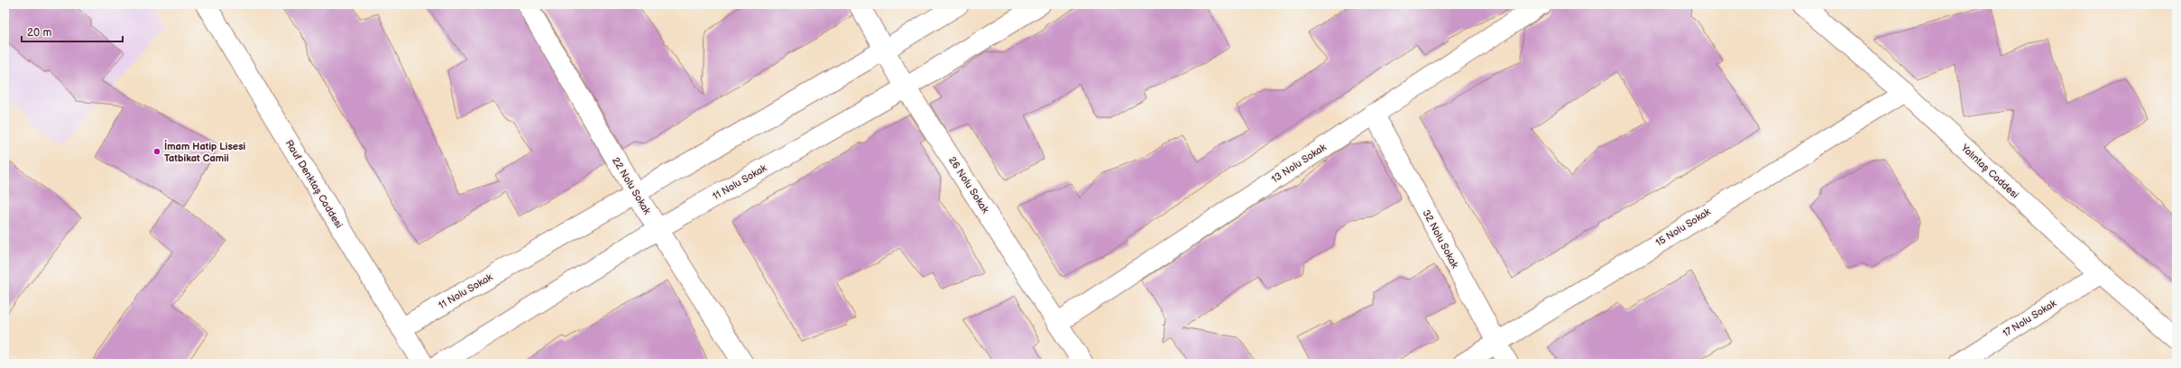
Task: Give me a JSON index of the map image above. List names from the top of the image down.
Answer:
{
  "streets": {
    "street": [
      "13 Nolu Sokak",
      "Yalıntaş Caddesi",
      "11 Nolu Sokak",
      "Rauf Denktaş Caddesi",
      "26 Nolu Sokak",
      "22 Nolu Sokak",
      "15 Nolu Sokak",
      "32 Nolu Sokak",
      "17 Nolu Sokak"
    ]
  },
  "crossings": [
    ["13 Nolu Sokak", "26 Nolu Sokak"],
    ["13 Nolu Sokak", "32 Nolu Sokak"],
    ["Yalıntaş Caddesi", "15 Nolu Sokak"],
    ["Yalıntaş Caddesi", "17 Nolu Sokak"],
    ["11 Nolu Sokak", "Rauf Denktaş Caddesi"],
    ["11 Nolu Sokak", "26 Nolu Sokak"],
    ["11 Nolu Sokak", "22 Nolu Sokak"],
    ["15 Nolu Sokak", "32 Nolu Sokak"]
  ],
  "places": ["İmam Hatip Lisesi Tatbikat Camii"],
  "scale_bar": "20 m"
}
